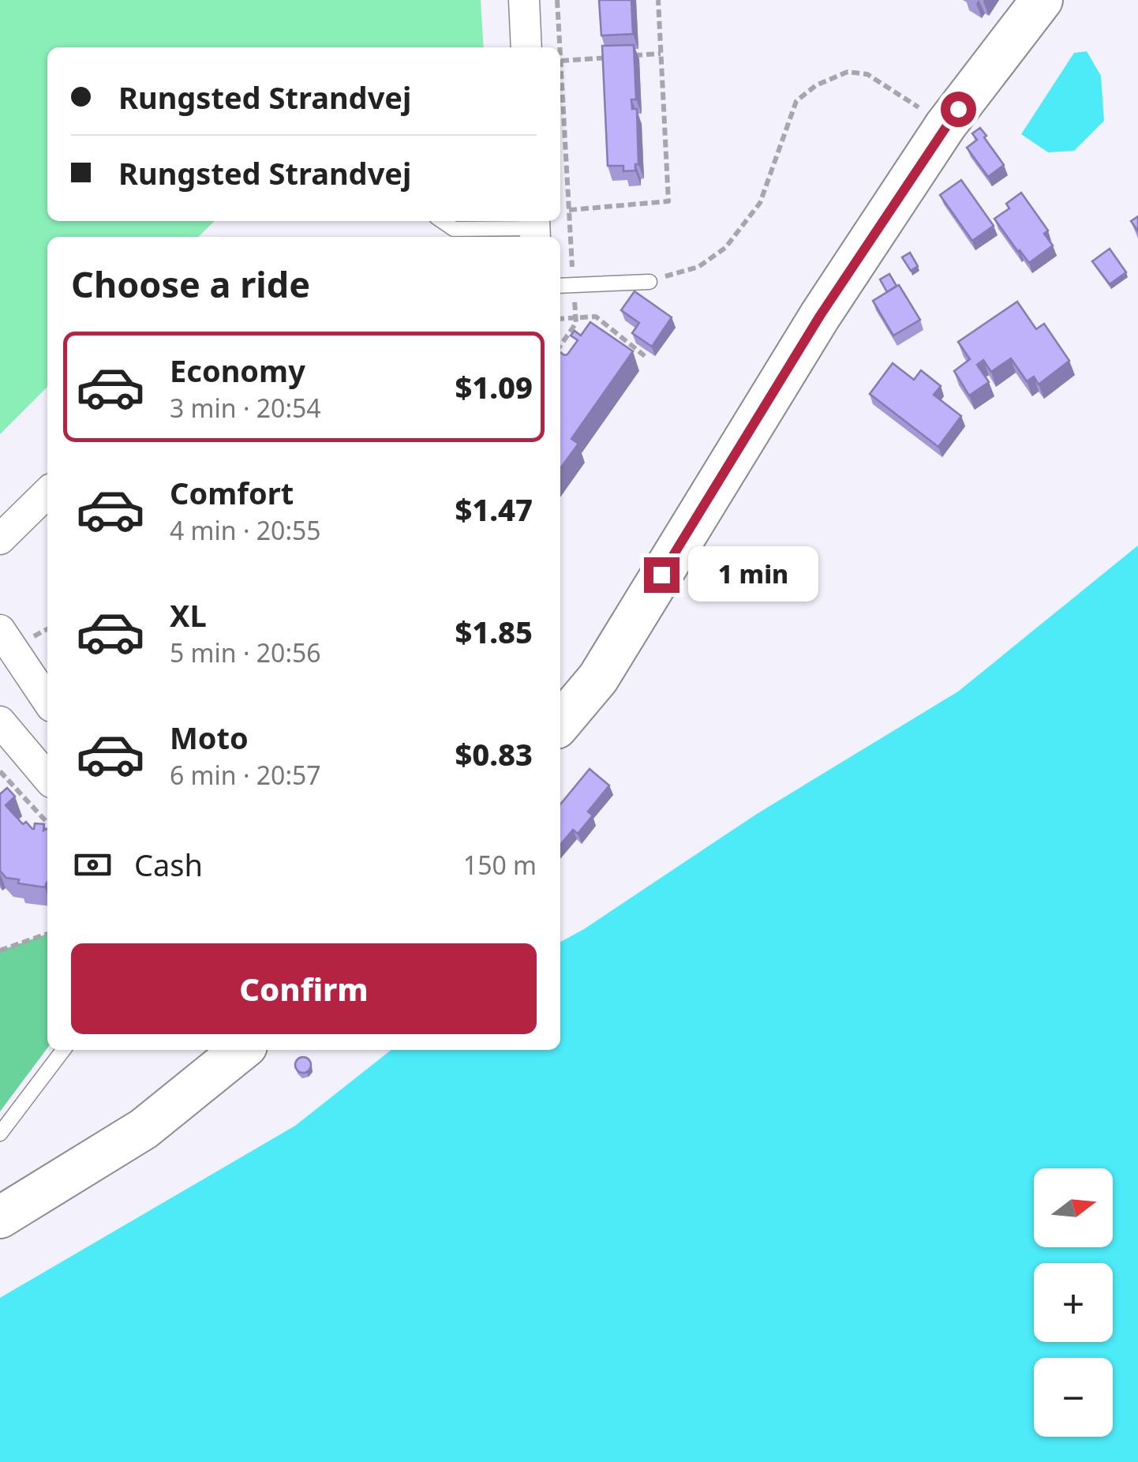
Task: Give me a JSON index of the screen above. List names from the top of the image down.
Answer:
{
  "north": "right",
  "page": {
    "banner": ["Rungsted Strandvej", "Rungsted Strandvej"],
    "heading": "Choose a ride",
    "list": [
      {
        "name": "Economy",
        "note": "3 min · 20:54",
        "value": "$1.09"
      },
      {
        "name": "Comfort",
        "note": "4 min · 20:55",
        "value": "$1.47"
      },
      {
        "name": "XL",
        "note": "5 min · 20:56",
        "value": "$1.85"
      },
      {
        "name": "Moto",
        "note": "6 min · 20:57",
        "value": "$0.83"
      }
    ],
    "bubble": "1 min",
    "pay": ["Cash", "150 m"],
    "buttons": "Confirm",
    "map_buttons": ["+", "−"]
  }
}
